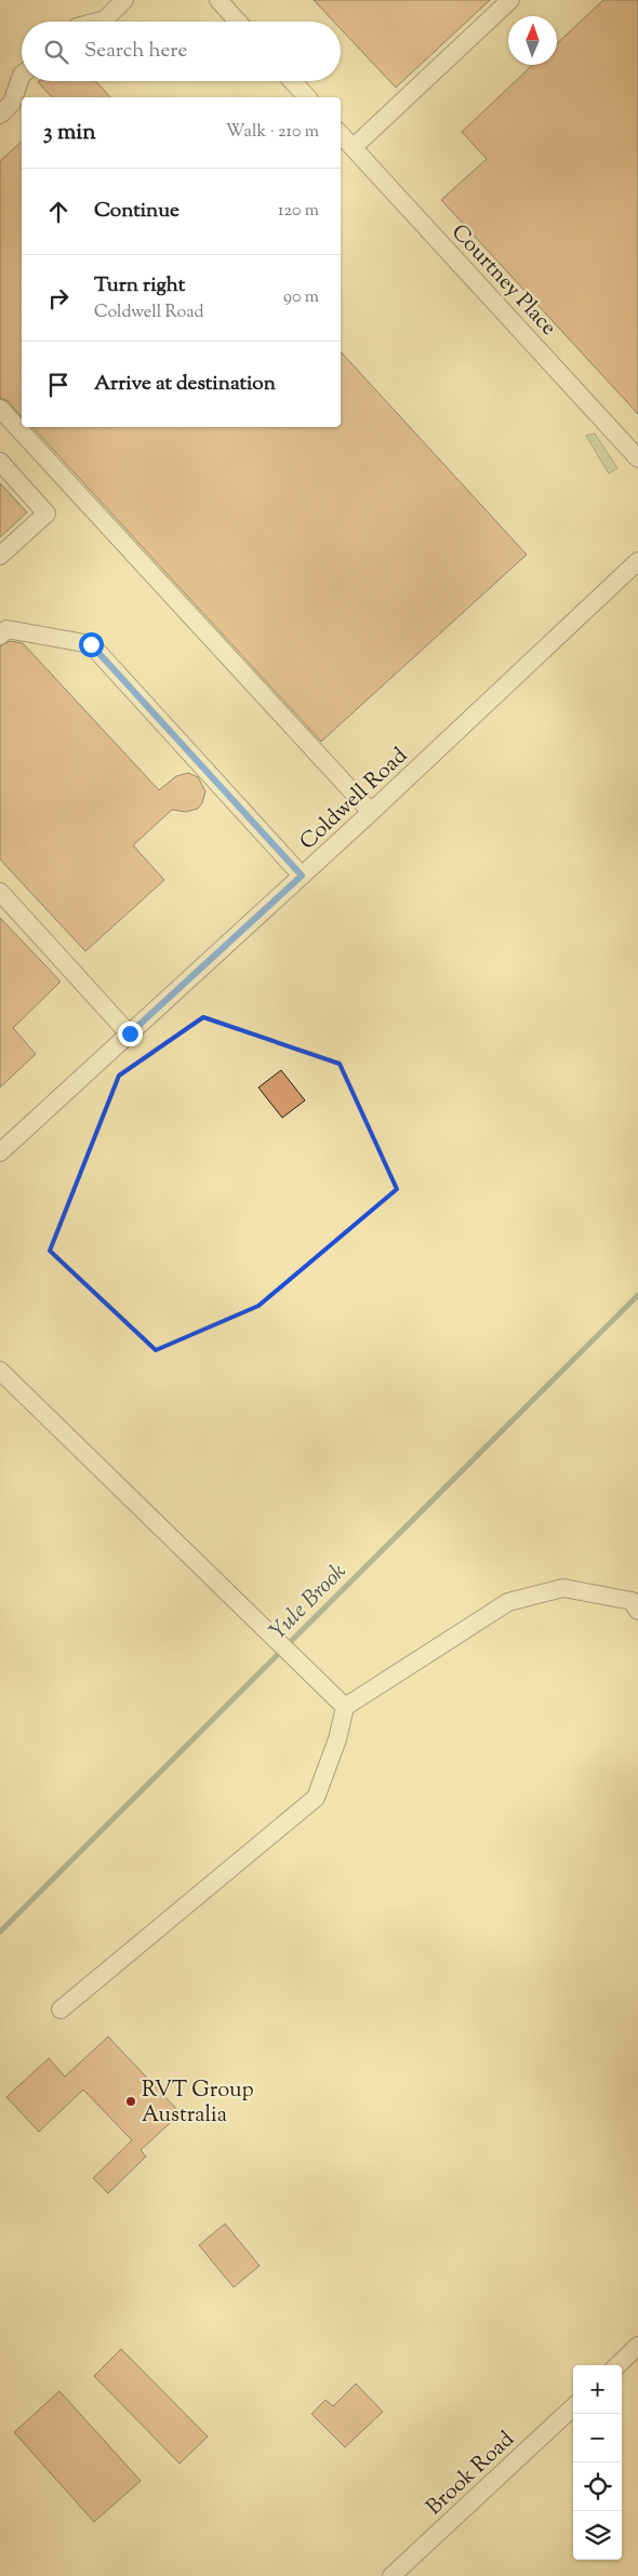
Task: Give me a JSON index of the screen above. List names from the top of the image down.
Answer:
{
  "streets": {
    "street": ["Courtney Place", "Coldwell Road", "Brook Road"]
  },
  "water": ["Yule Brook"],
  "places": ["RVT Group Australia"],
  "north": "top",
  "page": {
    "search": "Search here",
    "heading": ["3 min", "Walk · 210 m"],
    "list": [
      ["Continue", "120 m"],
      ["Turn right", "Coldwell Road", "90 m"],
      "Arrive at destination"
    ],
    "map_buttons": ["+", "−"]
  }
}
